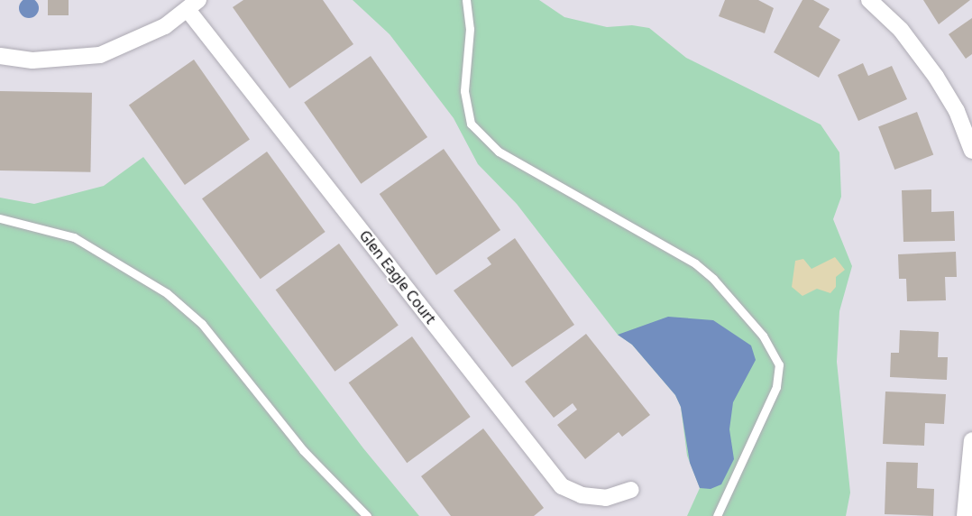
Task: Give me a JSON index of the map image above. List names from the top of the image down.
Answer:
{
  "streets": {
    "street": ["Glen Eagle Court"]
  }
}
